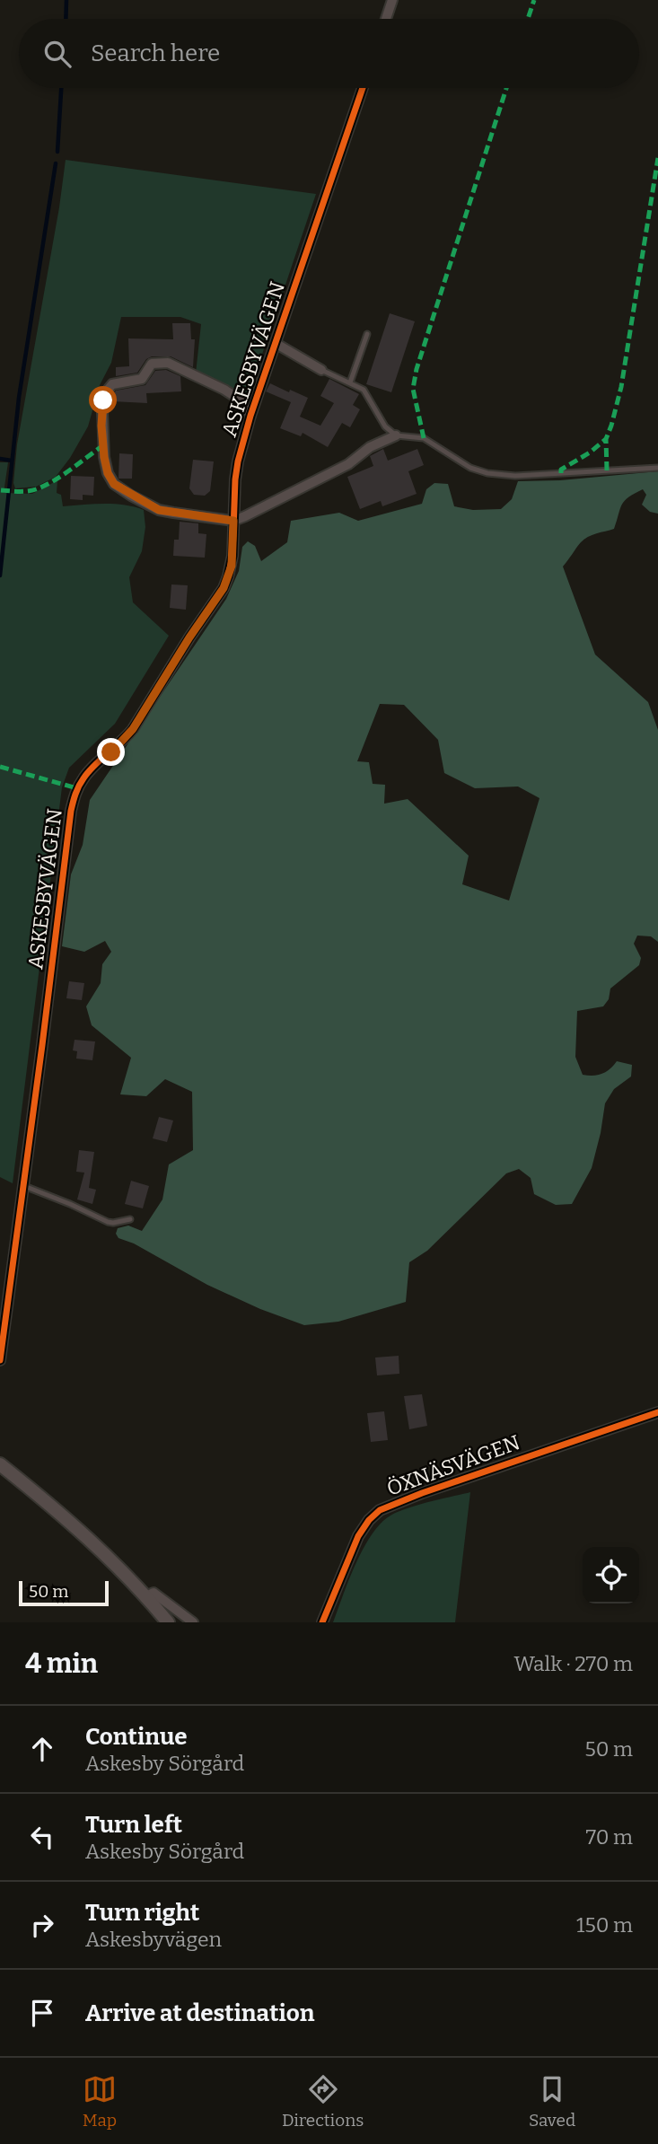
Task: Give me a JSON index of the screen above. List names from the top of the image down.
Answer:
{
  "streets": {
    "street": ["ASKESBYVÄGEN", "ÖXNÄSVÄGEN"]
  },
  "scale_bar": "50 m",
  "page": {
    "search": "Search here",
    "scale": "50 m",
    "heading": ["4 min", "Walk · 270 m"],
    "list": [
      ["Continue", "Askesby Sörgård", "50 m"],
      ["Turn left", "Askesby Sörgård", "70 m"],
      ["Turn right", "Askesbyvägen", "150 m"],
      "Arrive at destination"
    ],
    "nav": ["Map", "Directions", "Saved"]
  }
}
